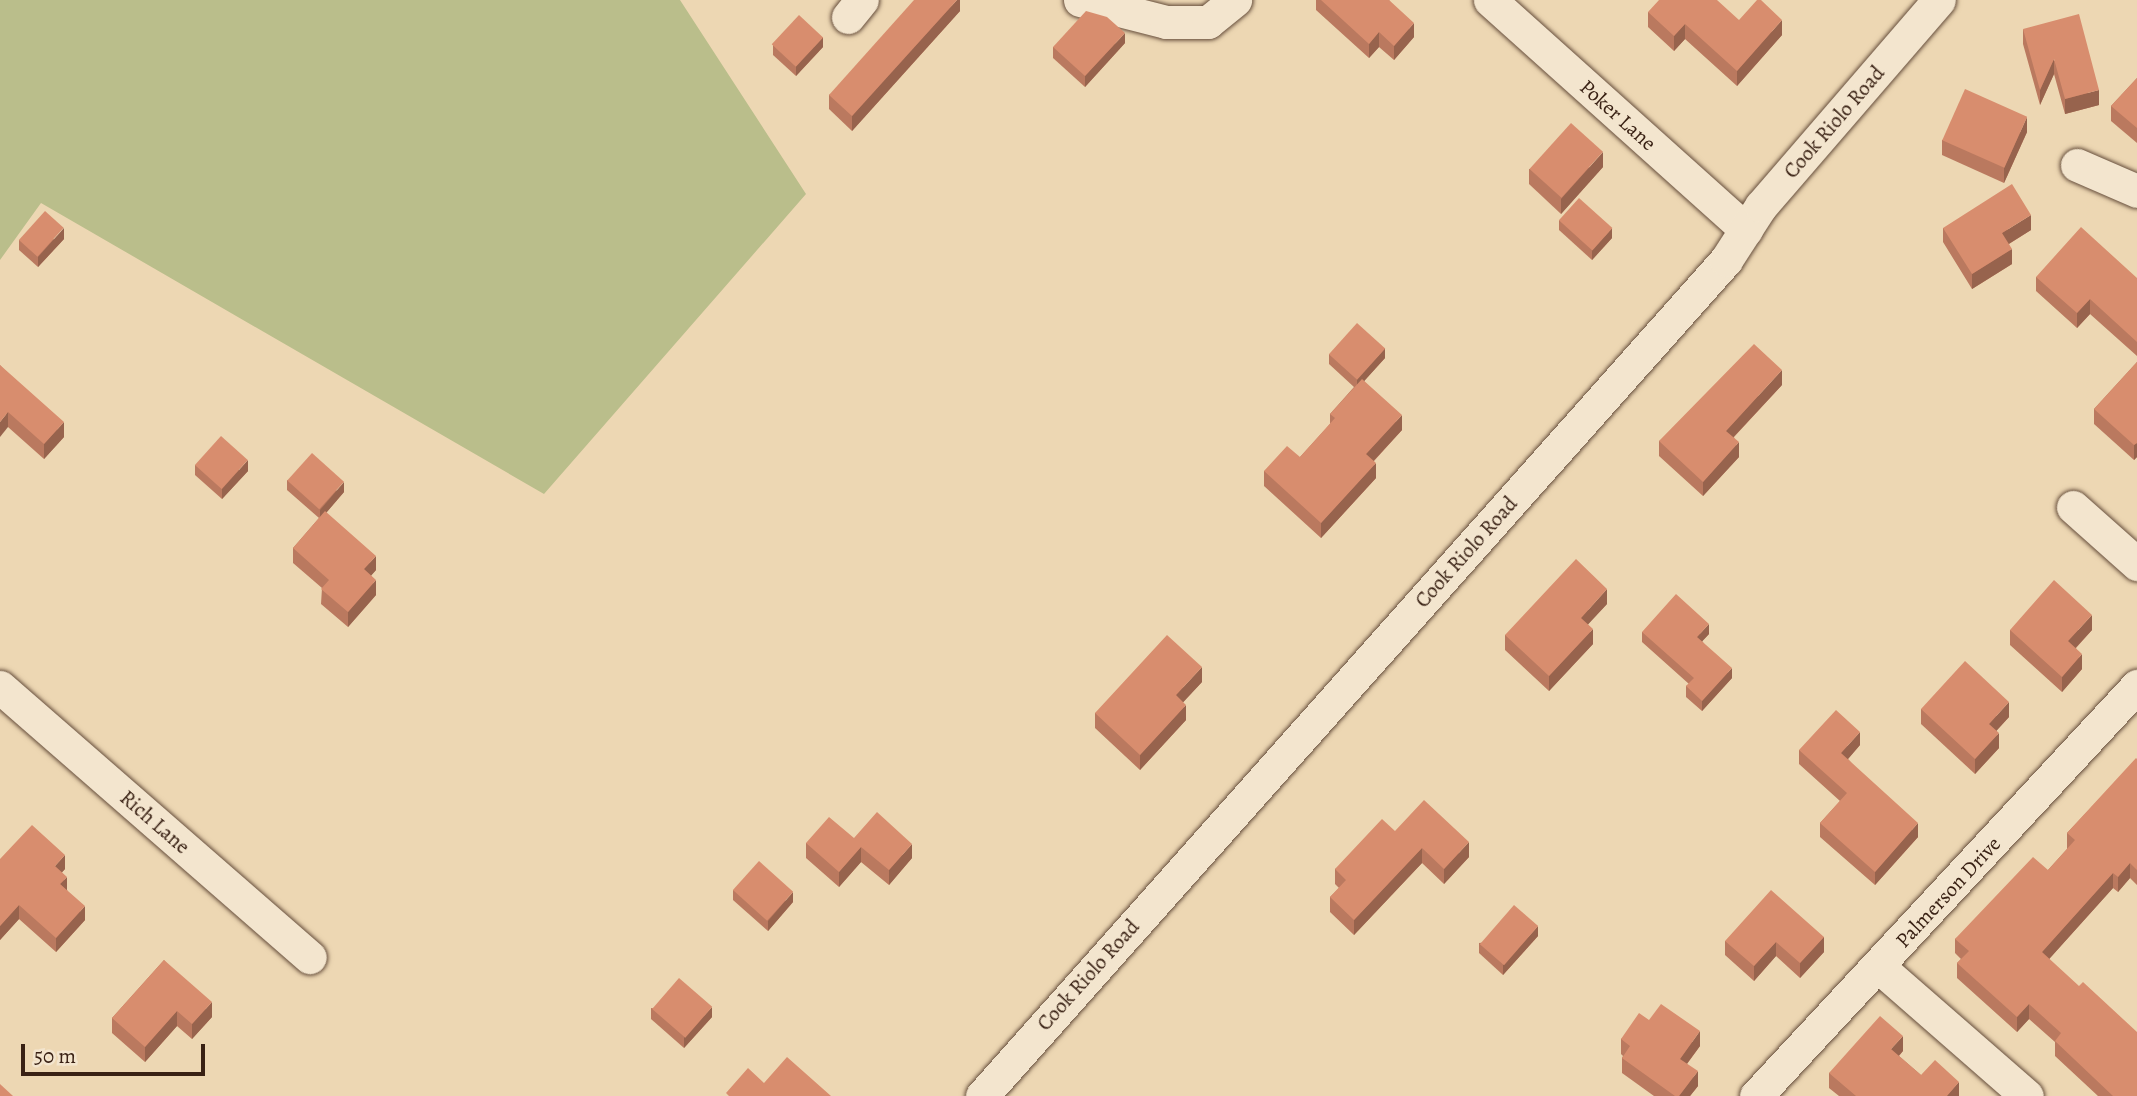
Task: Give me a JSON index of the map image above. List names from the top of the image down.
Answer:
{
  "streets": {
    "street": [
      "Poker Lane",
      "Cook Riolo Road",
      "Rich Lane",
      "Palmerson Drive"
    ]
  },
  "crossings": [
    ["Poker Lane", "Cook Riolo Road"]
  ],
  "scale_bar": "50 m"
}
